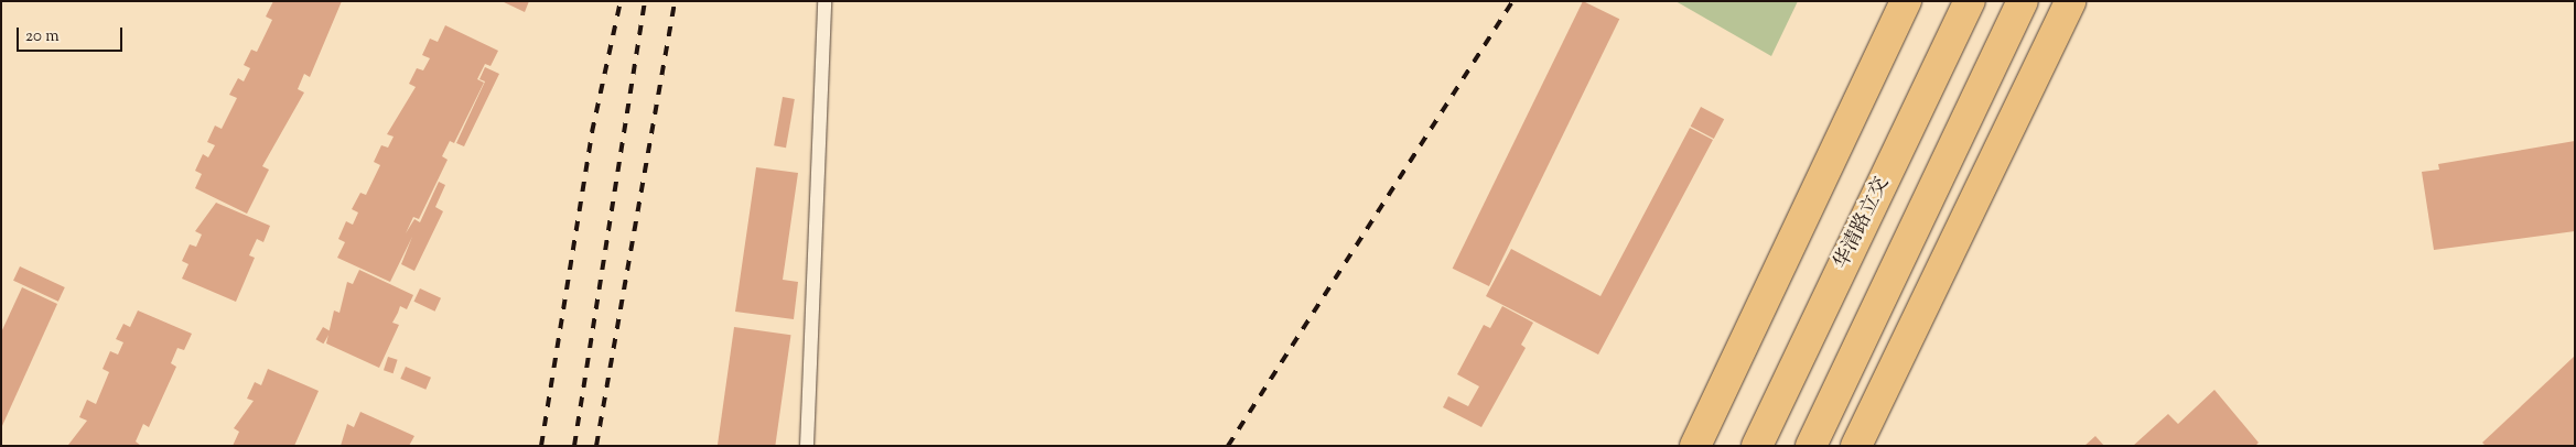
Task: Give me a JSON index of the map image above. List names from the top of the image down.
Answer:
{
  "streets": {
    "main road": ["华清路立交"]
  },
  "scale_bar": "20 m"
}
